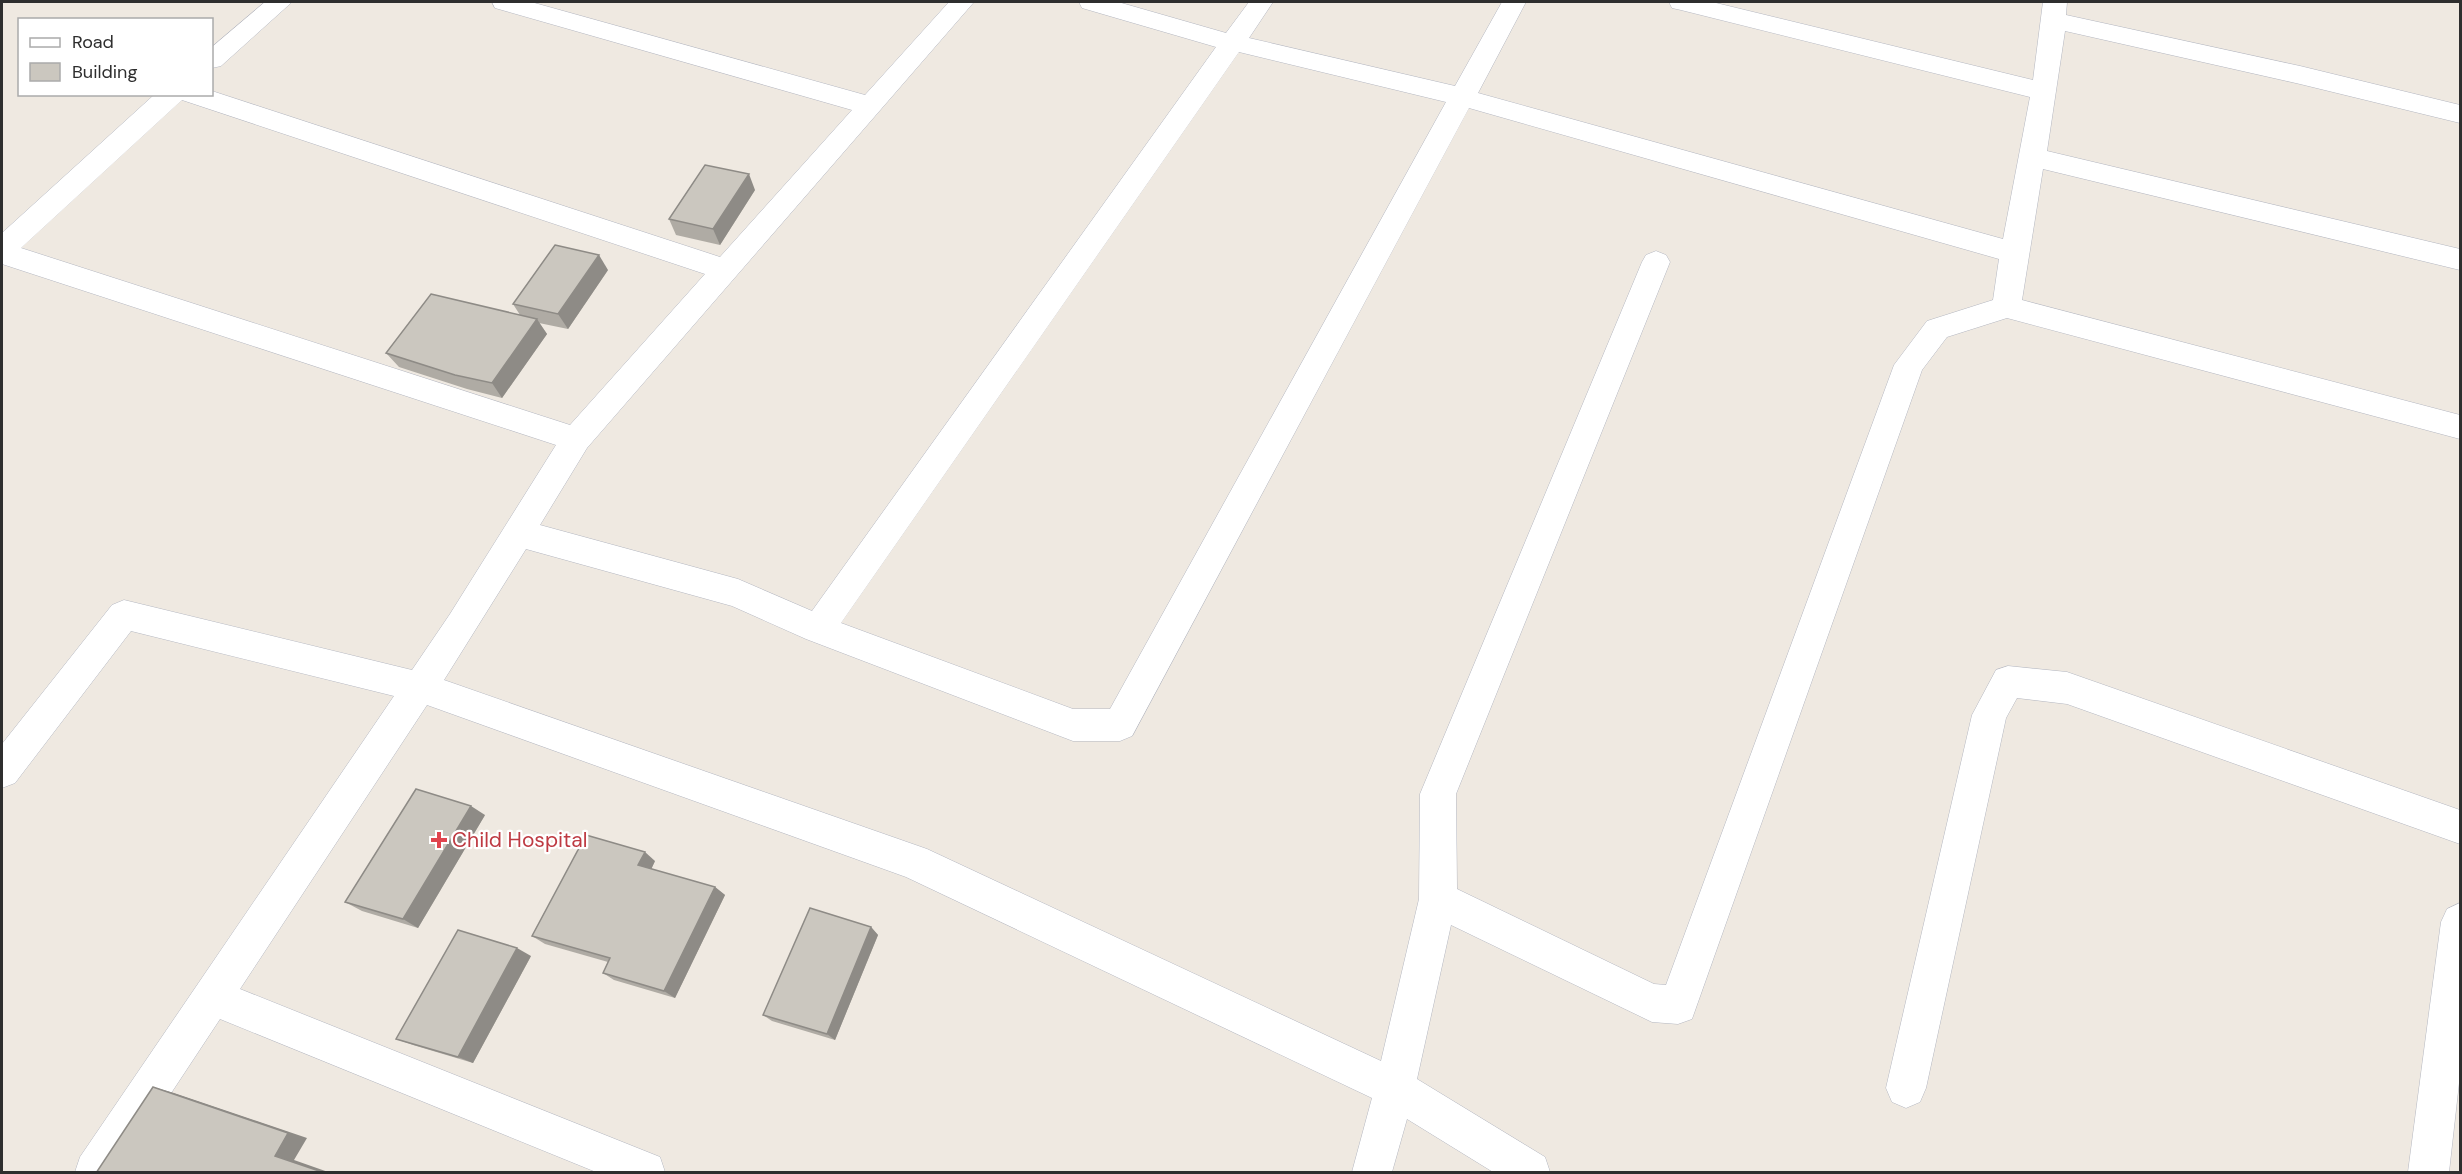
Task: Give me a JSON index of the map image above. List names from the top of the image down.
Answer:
{
  "places": {
    "health": ["Child Hospital"]
  },
  "legend": ["Road", "Building"]
}
